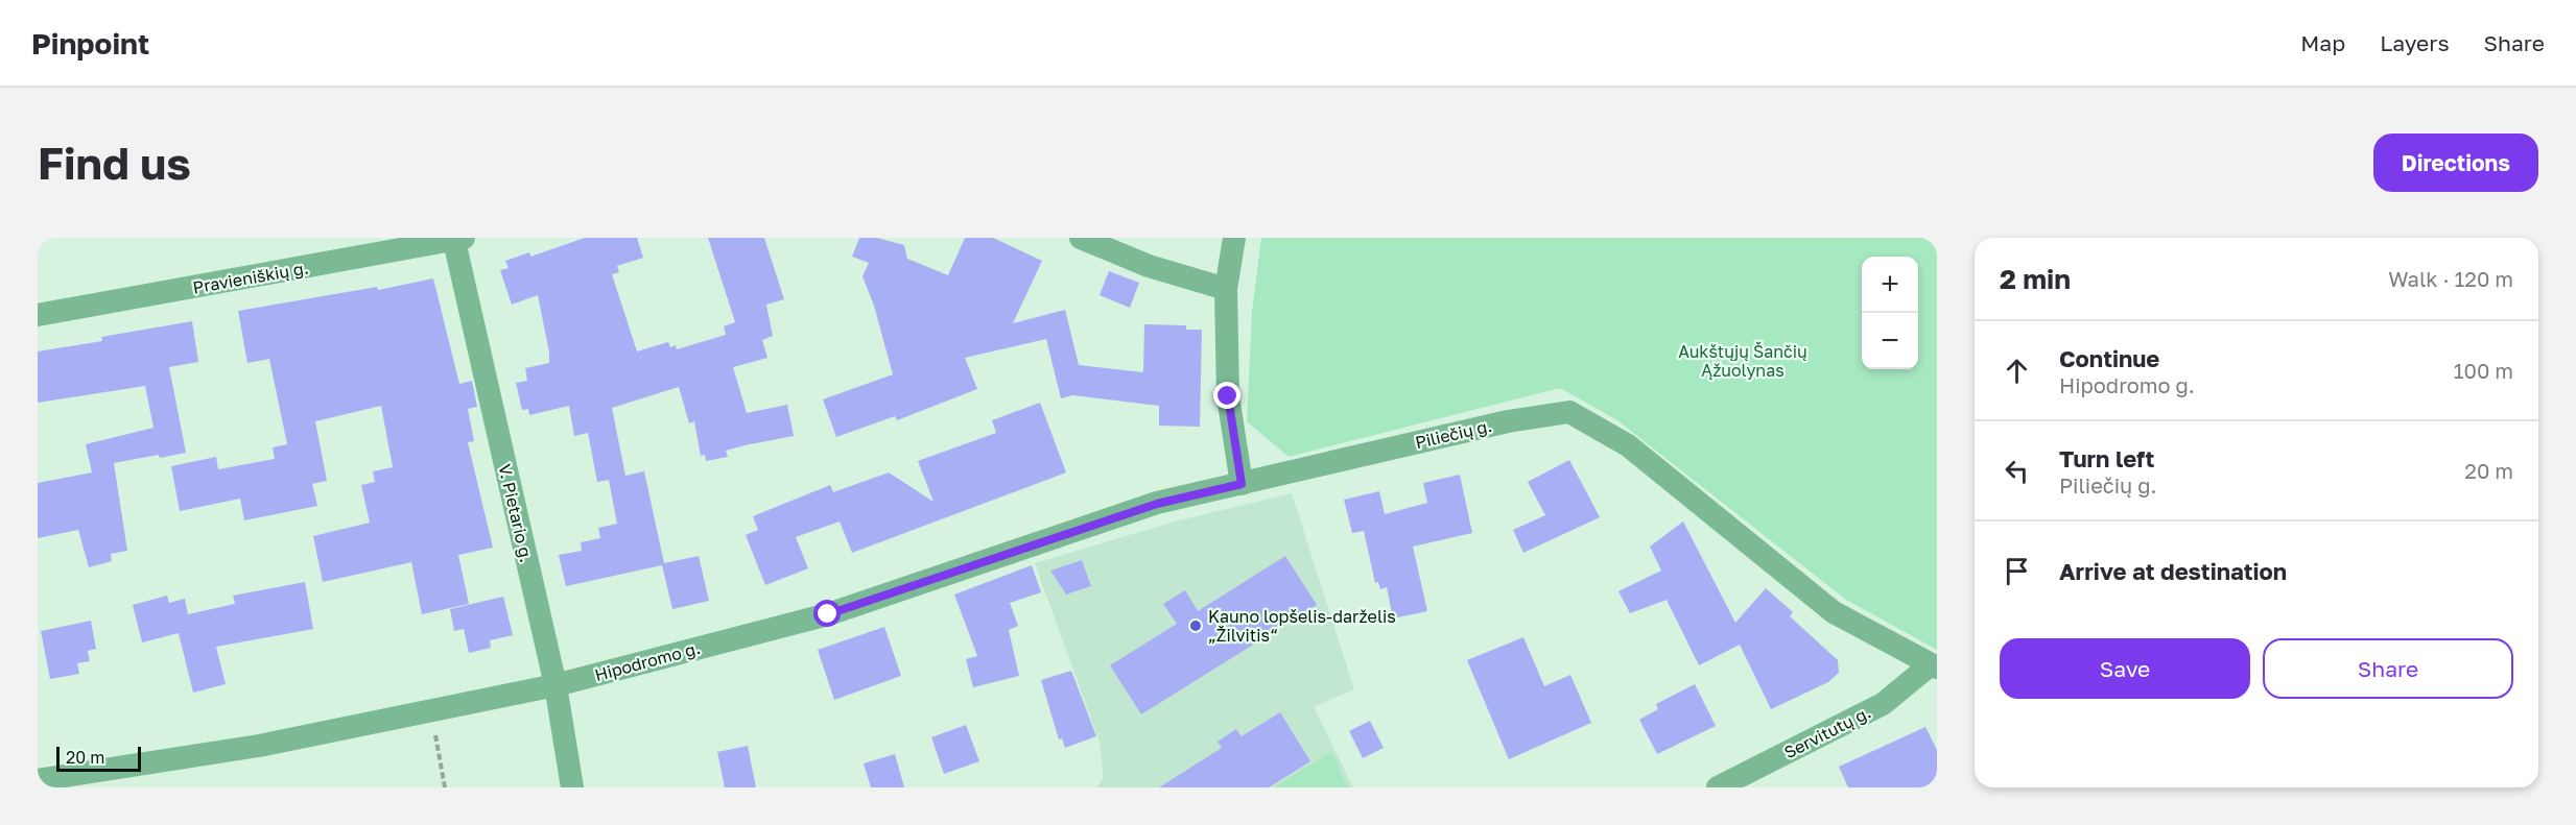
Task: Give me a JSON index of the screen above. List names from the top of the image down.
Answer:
{
  "streets": {
    "street": [
      "Pravieniškių g.",
      "Piliečių g.",
      "V. Pietario g.",
      "Hipodromo g.",
      "Servitutų g."
    ]
  },
  "crossings": [
    ["Pravieniškių g.", "V. Pietario g."],
    ["Piliečių g.", "Hipodromo g."],
    ["Piliečių g.", "Servitutų g."],
    ["V. Pietario g.", "Hipodromo g."]
  ],
  "parks": ["Aukštųjų Šančių Ąžuolynas"],
  "places": ["Kauno lopšelis-darželis „Žilvitis“"],
  "scale_bar": "20 m",
  "page": {
    "header": "Pinpoint",
    "nav": ["Map", "Layers", "Share"],
    "buttons": [
      "Directions",
      ["Save", "Share"]
    ],
    "title": "Find us",
    "heading": ["2 min", "Walk · 120 m"],
    "map_buttons": ["+", "−"],
    "list": [
      ["Continue", "Hipodromo g.", "100 m"],
      ["Turn left", "Piliečių g.", "20 m"],
      "Arrive at destination"
    ],
    "scale": "20 m"
  }
}
